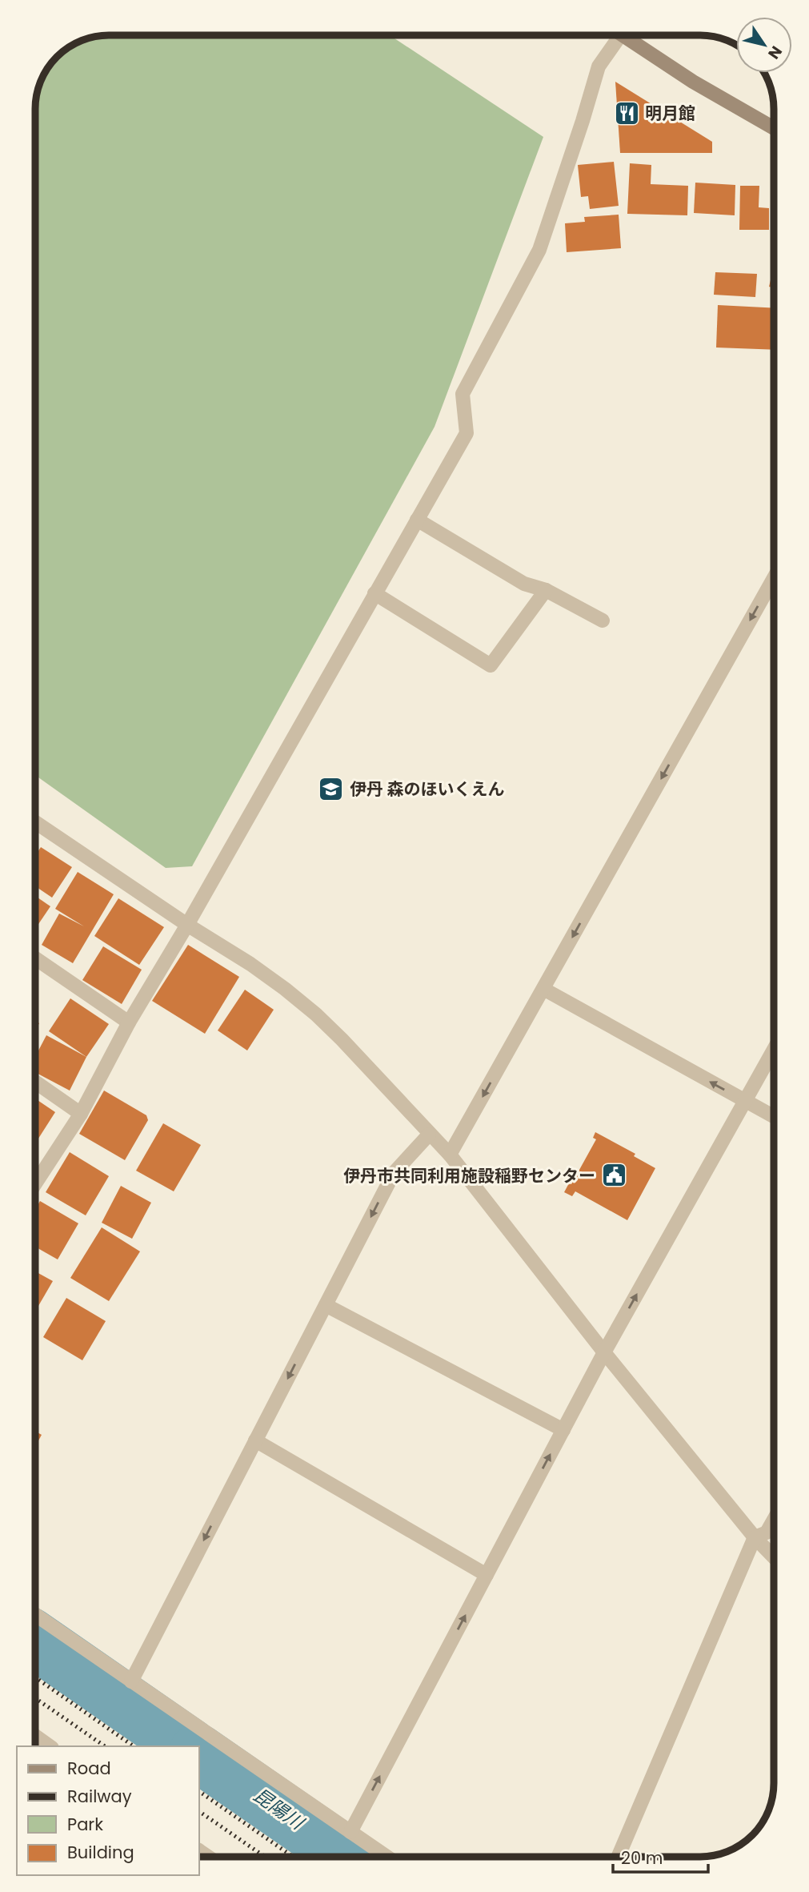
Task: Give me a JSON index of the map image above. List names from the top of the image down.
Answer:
{
  "water": ["昆陽川"],
  "places": {
    "restaurant": ["明月館"],
    "school or university": ["伊丹 森のほいくえん"],
    "public building": ["伊丹市共同利用施設稲野センター"]
  },
  "legend": [
    "Road",
    "Railway",
    "Park",
    "Building"
  ],
  "scale_bar": "20 m",
  "north": "bottom right"
}
